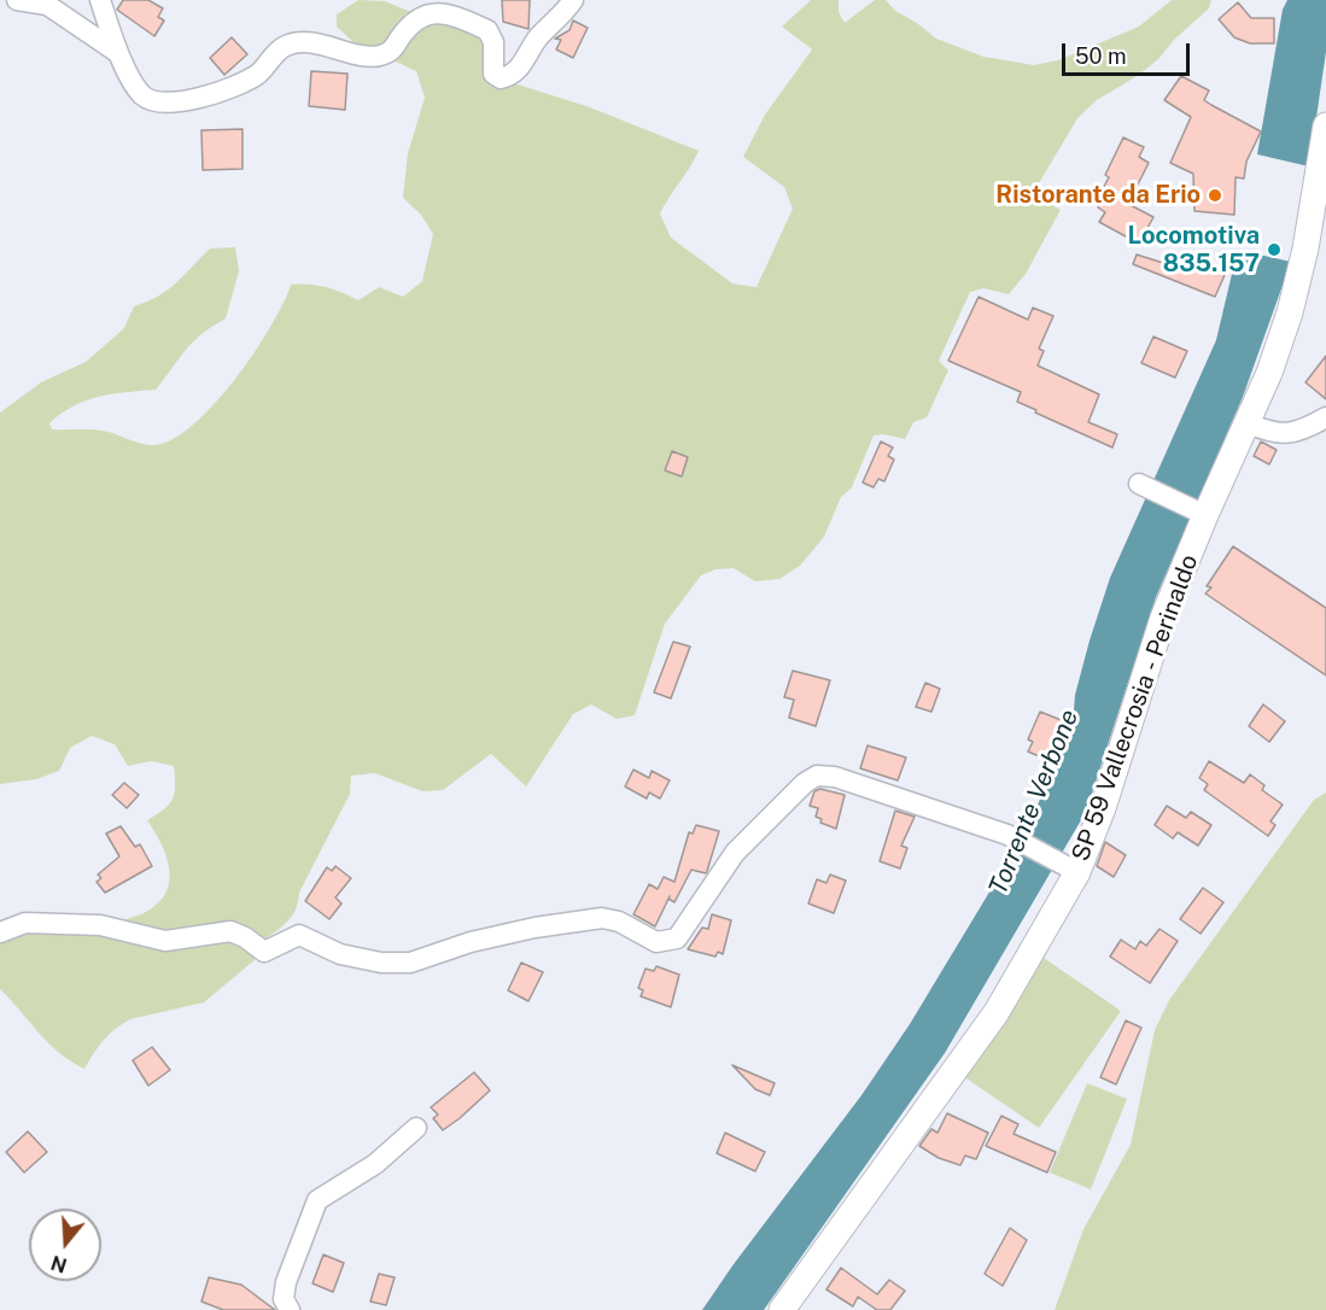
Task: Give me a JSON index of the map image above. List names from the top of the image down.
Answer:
{
  "streets": {
    "main road": ["SP 59 Vallecrosia - Perinaldo"]
  },
  "water": ["Torrente Verbone"],
  "places": ["Ristorante da Erio", "Locomotiva 835.157"],
  "scale_bar": "50 m",
  "north": "bottom"
}
